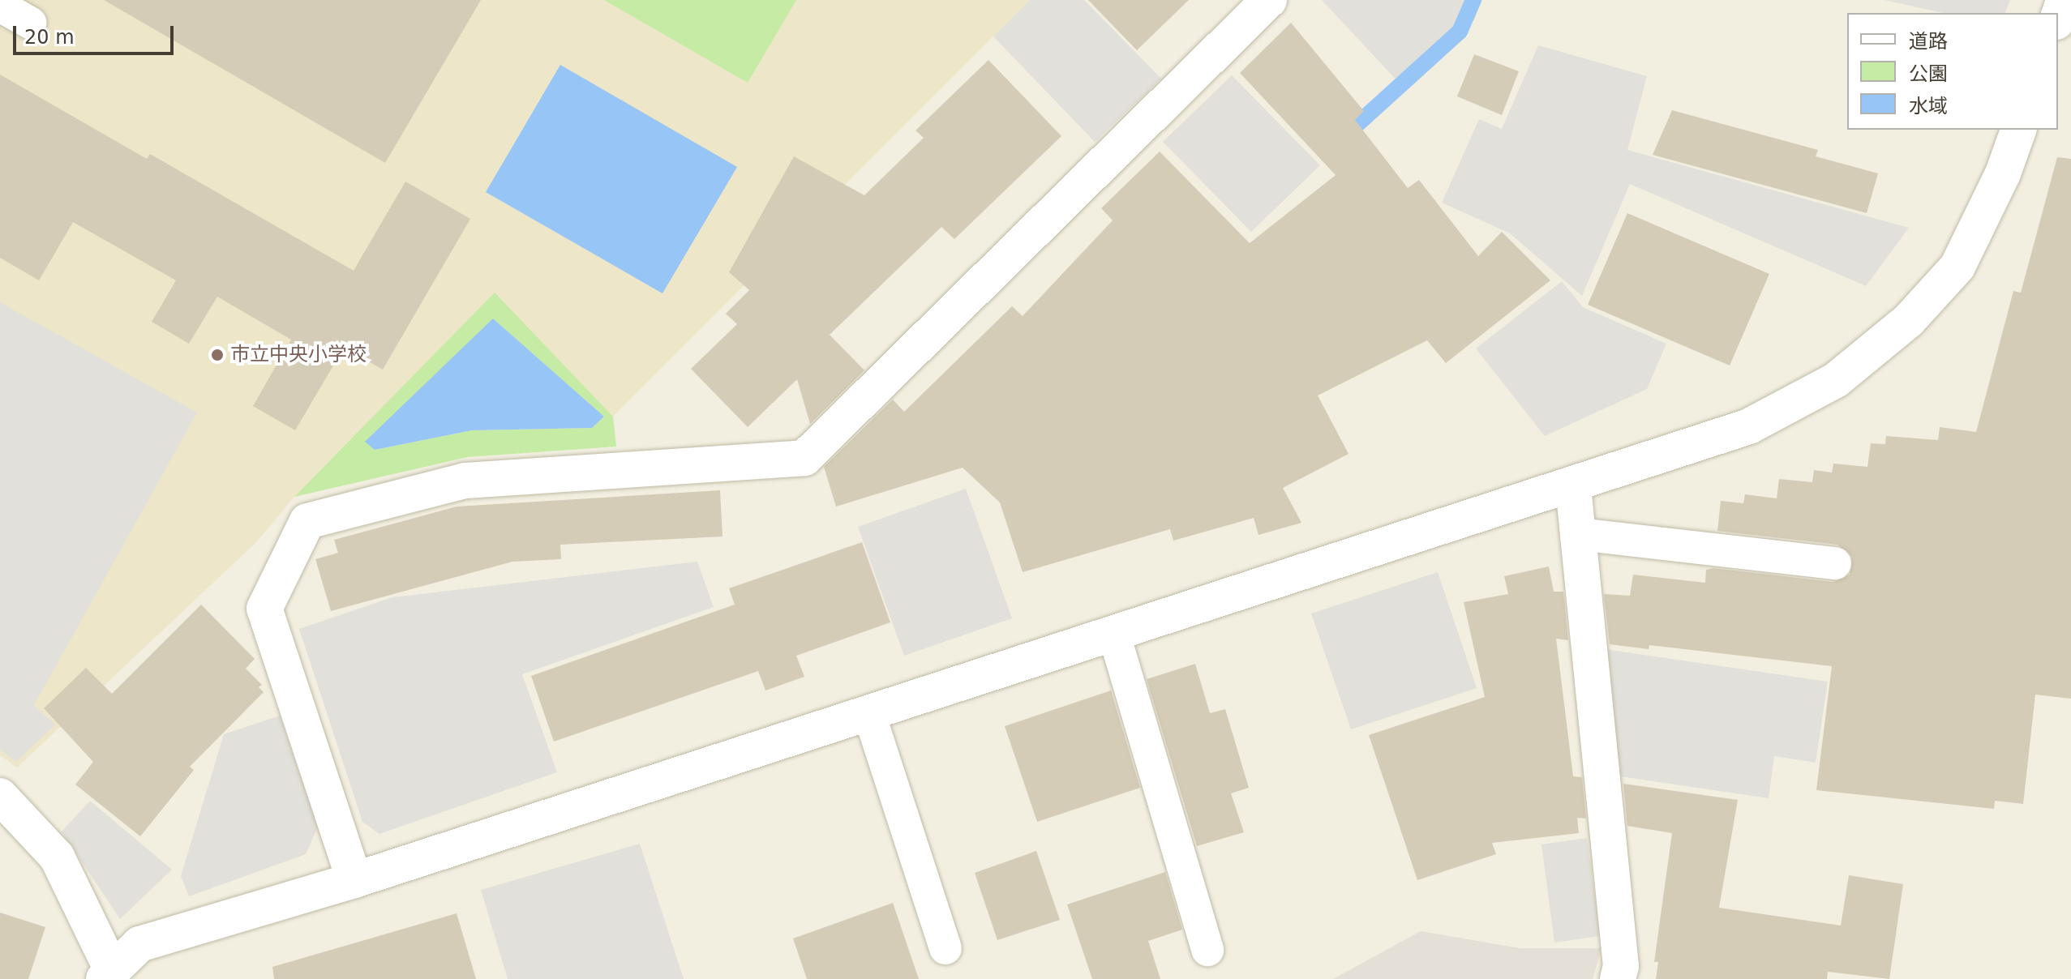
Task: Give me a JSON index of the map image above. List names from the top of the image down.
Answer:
{
  "places": ["市立中央小学校"],
  "legend": ["道路", "公園", "水域"],
  "scale_bar": "20 m"
}
